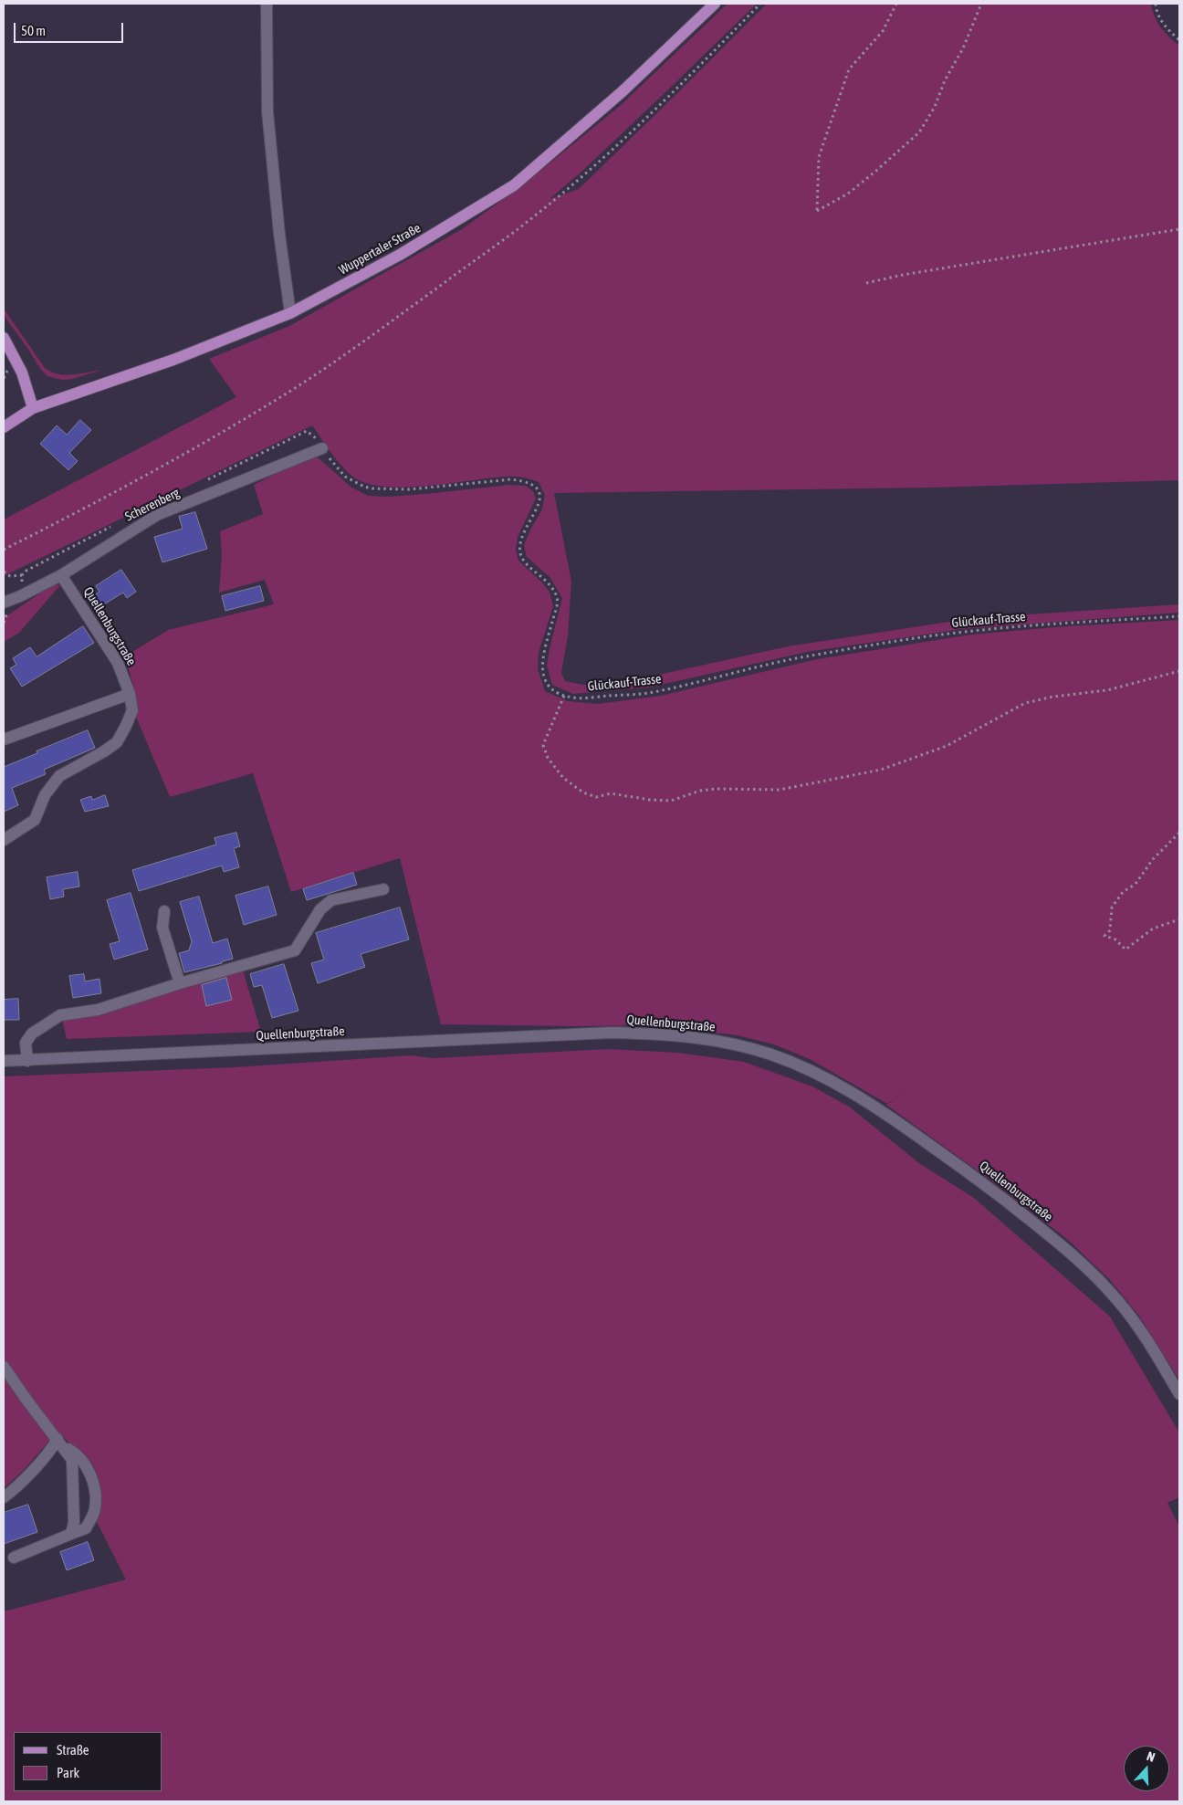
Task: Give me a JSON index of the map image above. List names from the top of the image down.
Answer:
{
  "streets": {
    "main road": ["Wuppertaler Straße"],
    "street": ["Scherenberg", "Quellenburgstraße"],
    "path": ["Glückauf-Trasse"]
  },
  "crossings": [
    ["Scherenberg", "Quellenburgstraße"]
  ],
  "legend": ["Straße", "Park"],
  "scale_bar": "50 m",
  "north": "top"
}
